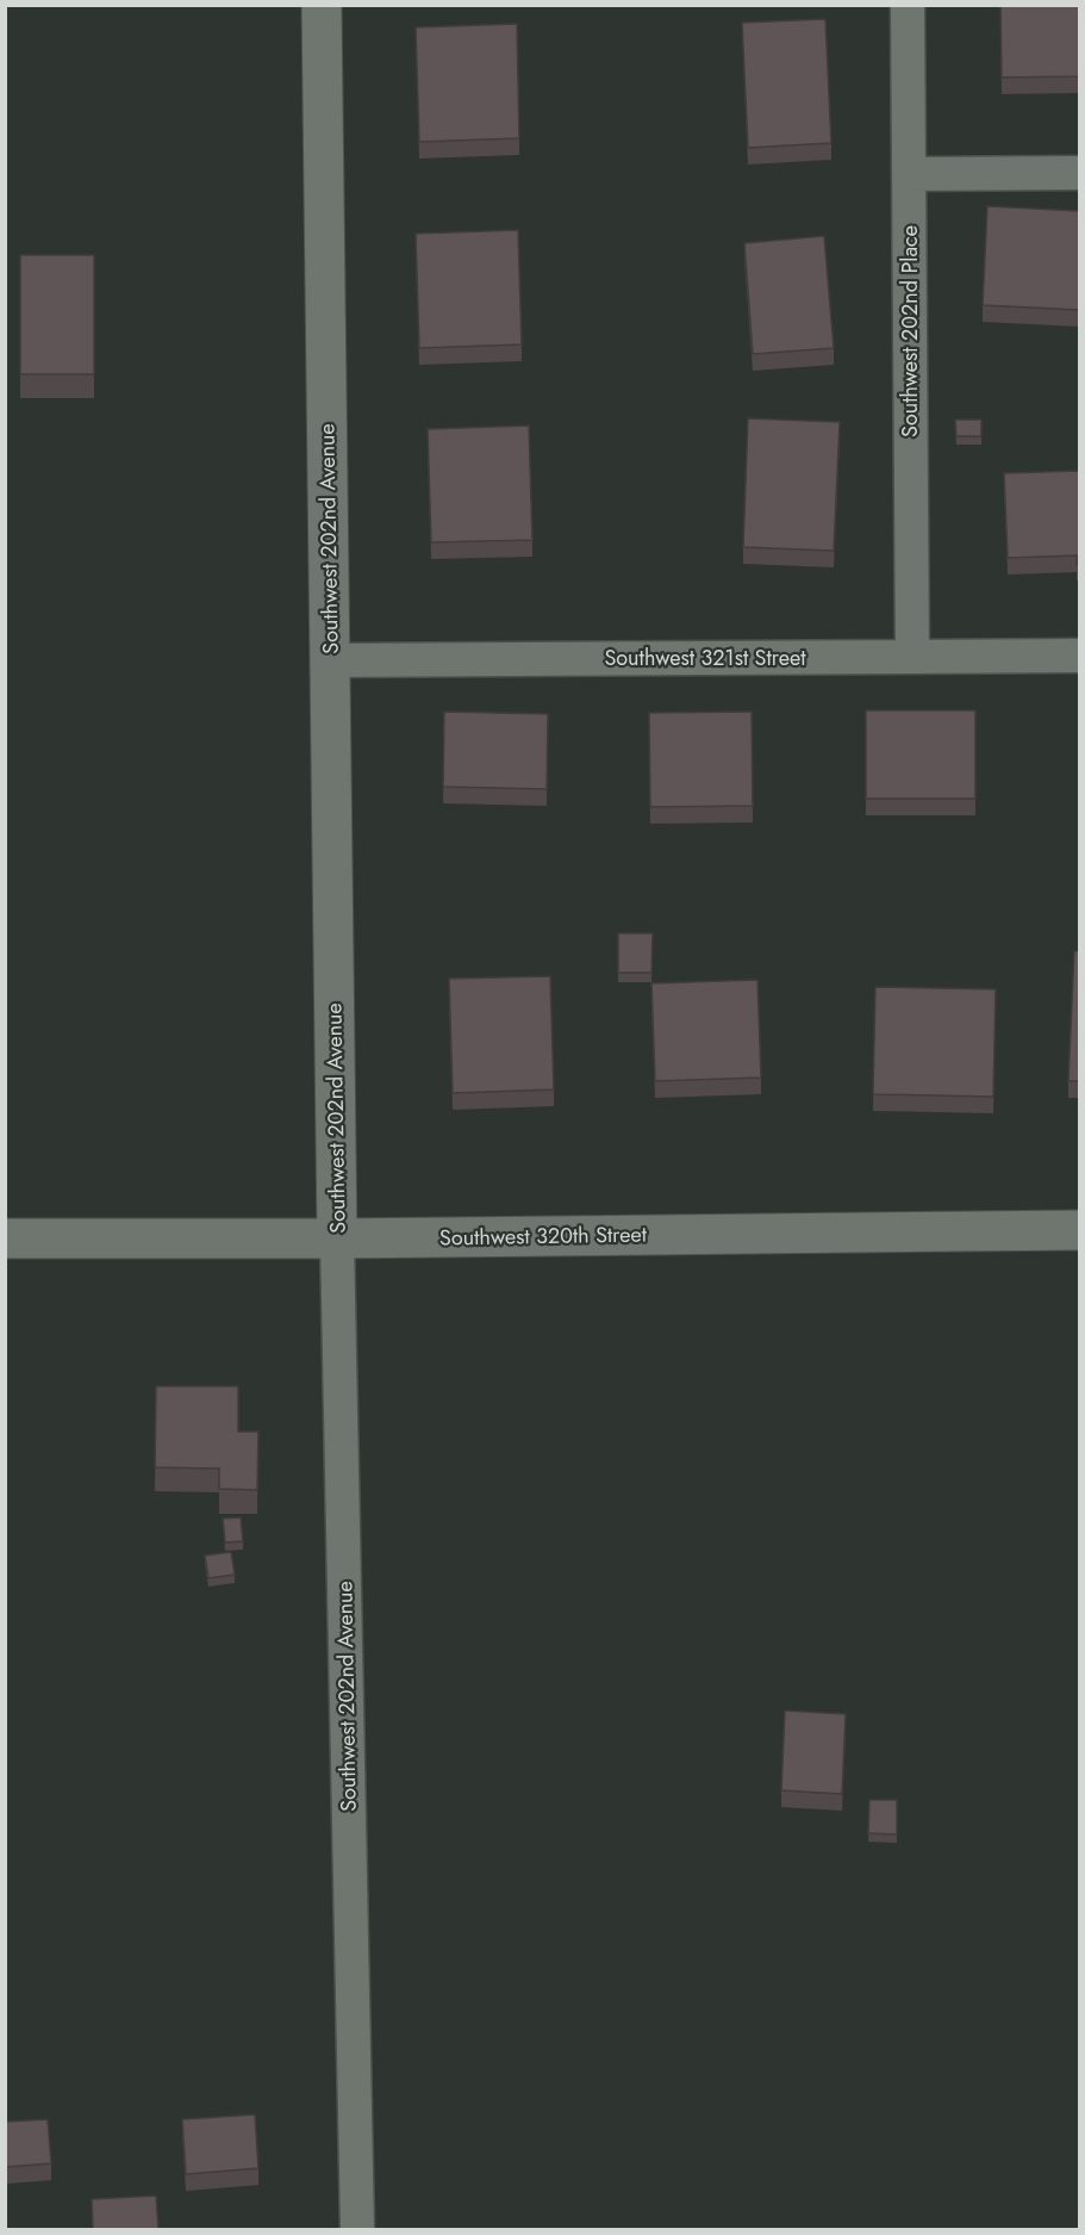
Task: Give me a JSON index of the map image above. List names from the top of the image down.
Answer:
{
  "streets": {
    "street": [
      "Southwest 202nd Place",
      "Southwest 202nd Avenue",
      "Southwest 321st Street",
      "Southwest 320th Street"
    ]
  },
  "crossings": [
    ["Southwest 202nd Place", "Southwest 321st Street"],
    ["Southwest 202nd Avenue", "Southwest 321st Street"],
    ["Southwest 202nd Avenue", "Southwest 320th Street"]
  ]
}
